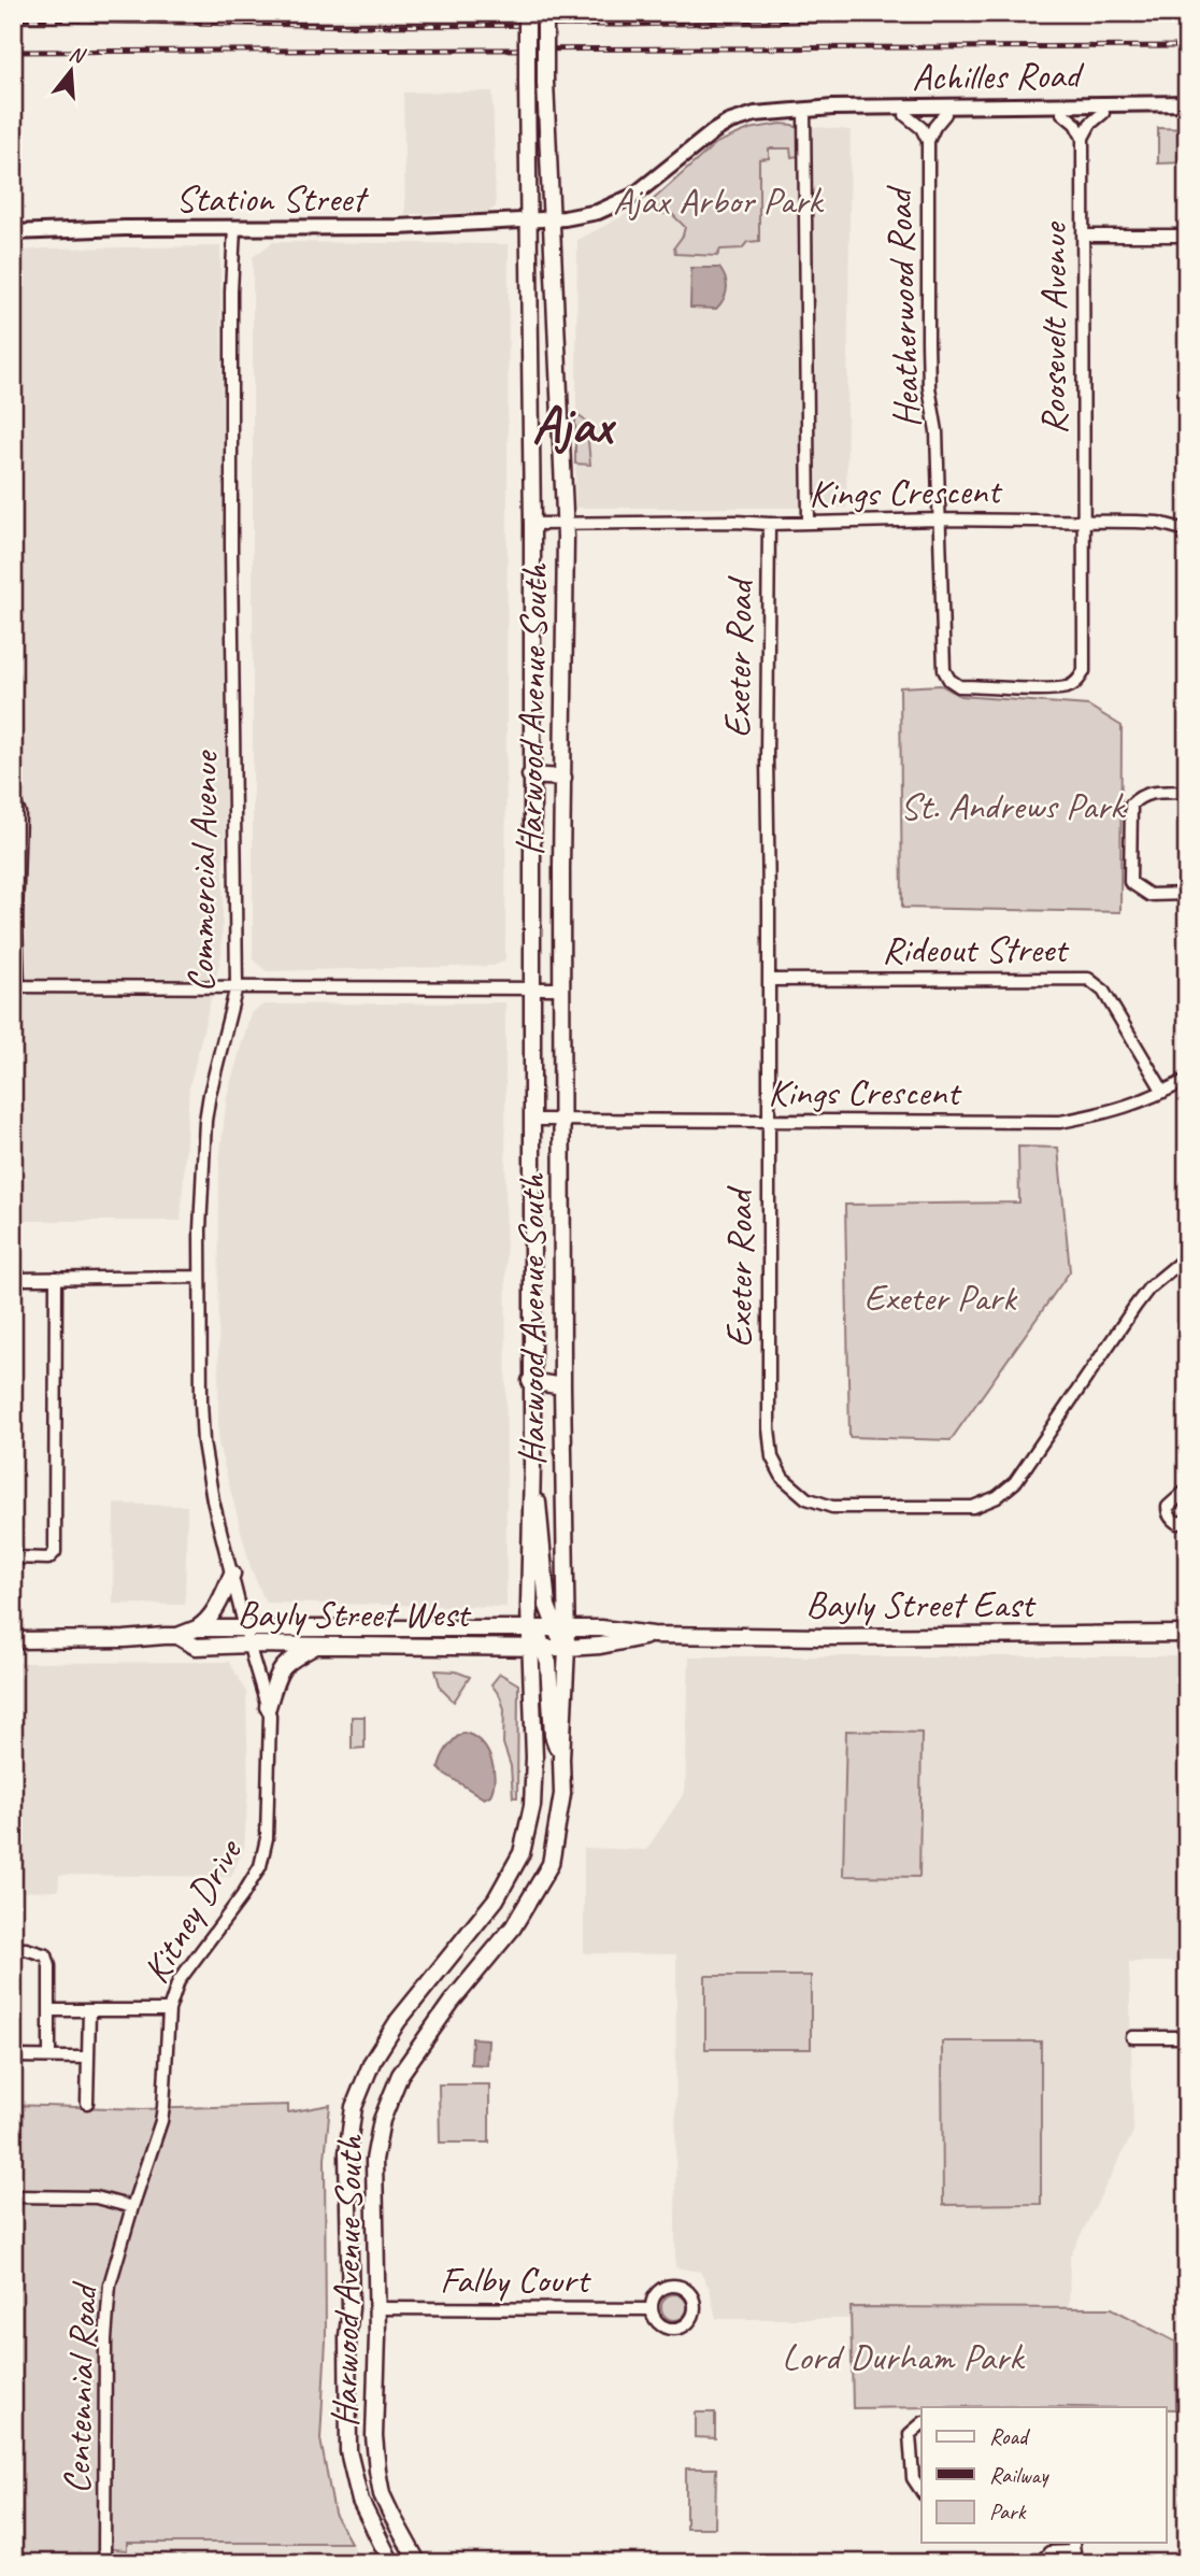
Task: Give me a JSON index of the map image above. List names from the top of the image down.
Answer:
{
  "streets": {
    "main road": ["Harwood Avenue South", "Bayly Street East", "Bayly Street West"],
    "street": [
      "Achilles Road",
      "Station Street",
      "Heatherwood Road",
      "Roosevelt Avenue",
      "Kings Crescent",
      "Exeter Road",
      "Commercial Avenue",
      "Rideout Street",
      "Kitney Drive",
      "Falby Court",
      "Centennial Road"
    ]
  },
  "crossings": [
    ["Achilles Road", "Station Street"],
    ["Achilles Road", "Heatherwood Road"],
    ["Achilles Road", "Harwood Avenue South"],
    ["Station Street", "Harwood Avenue South"],
    ["Station Street", "Commercial Avenue"],
    ["Heatherwood Road", "Roosevelt Avenue"],
    ["Heatherwood Road", "Kings Crescent"],
    ["Roosevelt Avenue", "Kings Crescent"],
    ["Kings Crescent", "Exeter Road"],
    ["Kings Crescent", "Harwood Avenue South"],
    ["Kings Crescent", "Rideout Street"],
    ["Exeter Road", "Rideout Street"],
    ["Harwood Avenue South", "Bayly Street East"],
    ["Harwood Avenue South", "Bayly Street West"],
    ["Harwood Avenue South", "Falby Court"],
    ["Commercial Avenue", "Bayly Street West"],
    ["Commercial Avenue", "Kitney Drive"],
    ["Bayly Street East", "Bayly Street West"],
    ["Bayly Street West", "Kitney Drive"],
    ["Kitney Drive", "Centennial Road"]
  ],
  "districts": ["Ajax"],
  "parks": [
    "Ajax Arbor Park",
    "St. Andrews Park",
    "Exeter Park",
    "Lord Durham Park"
  ],
  "legend": ["Road", "Railway", "Park"],
  "north": "top"
}
